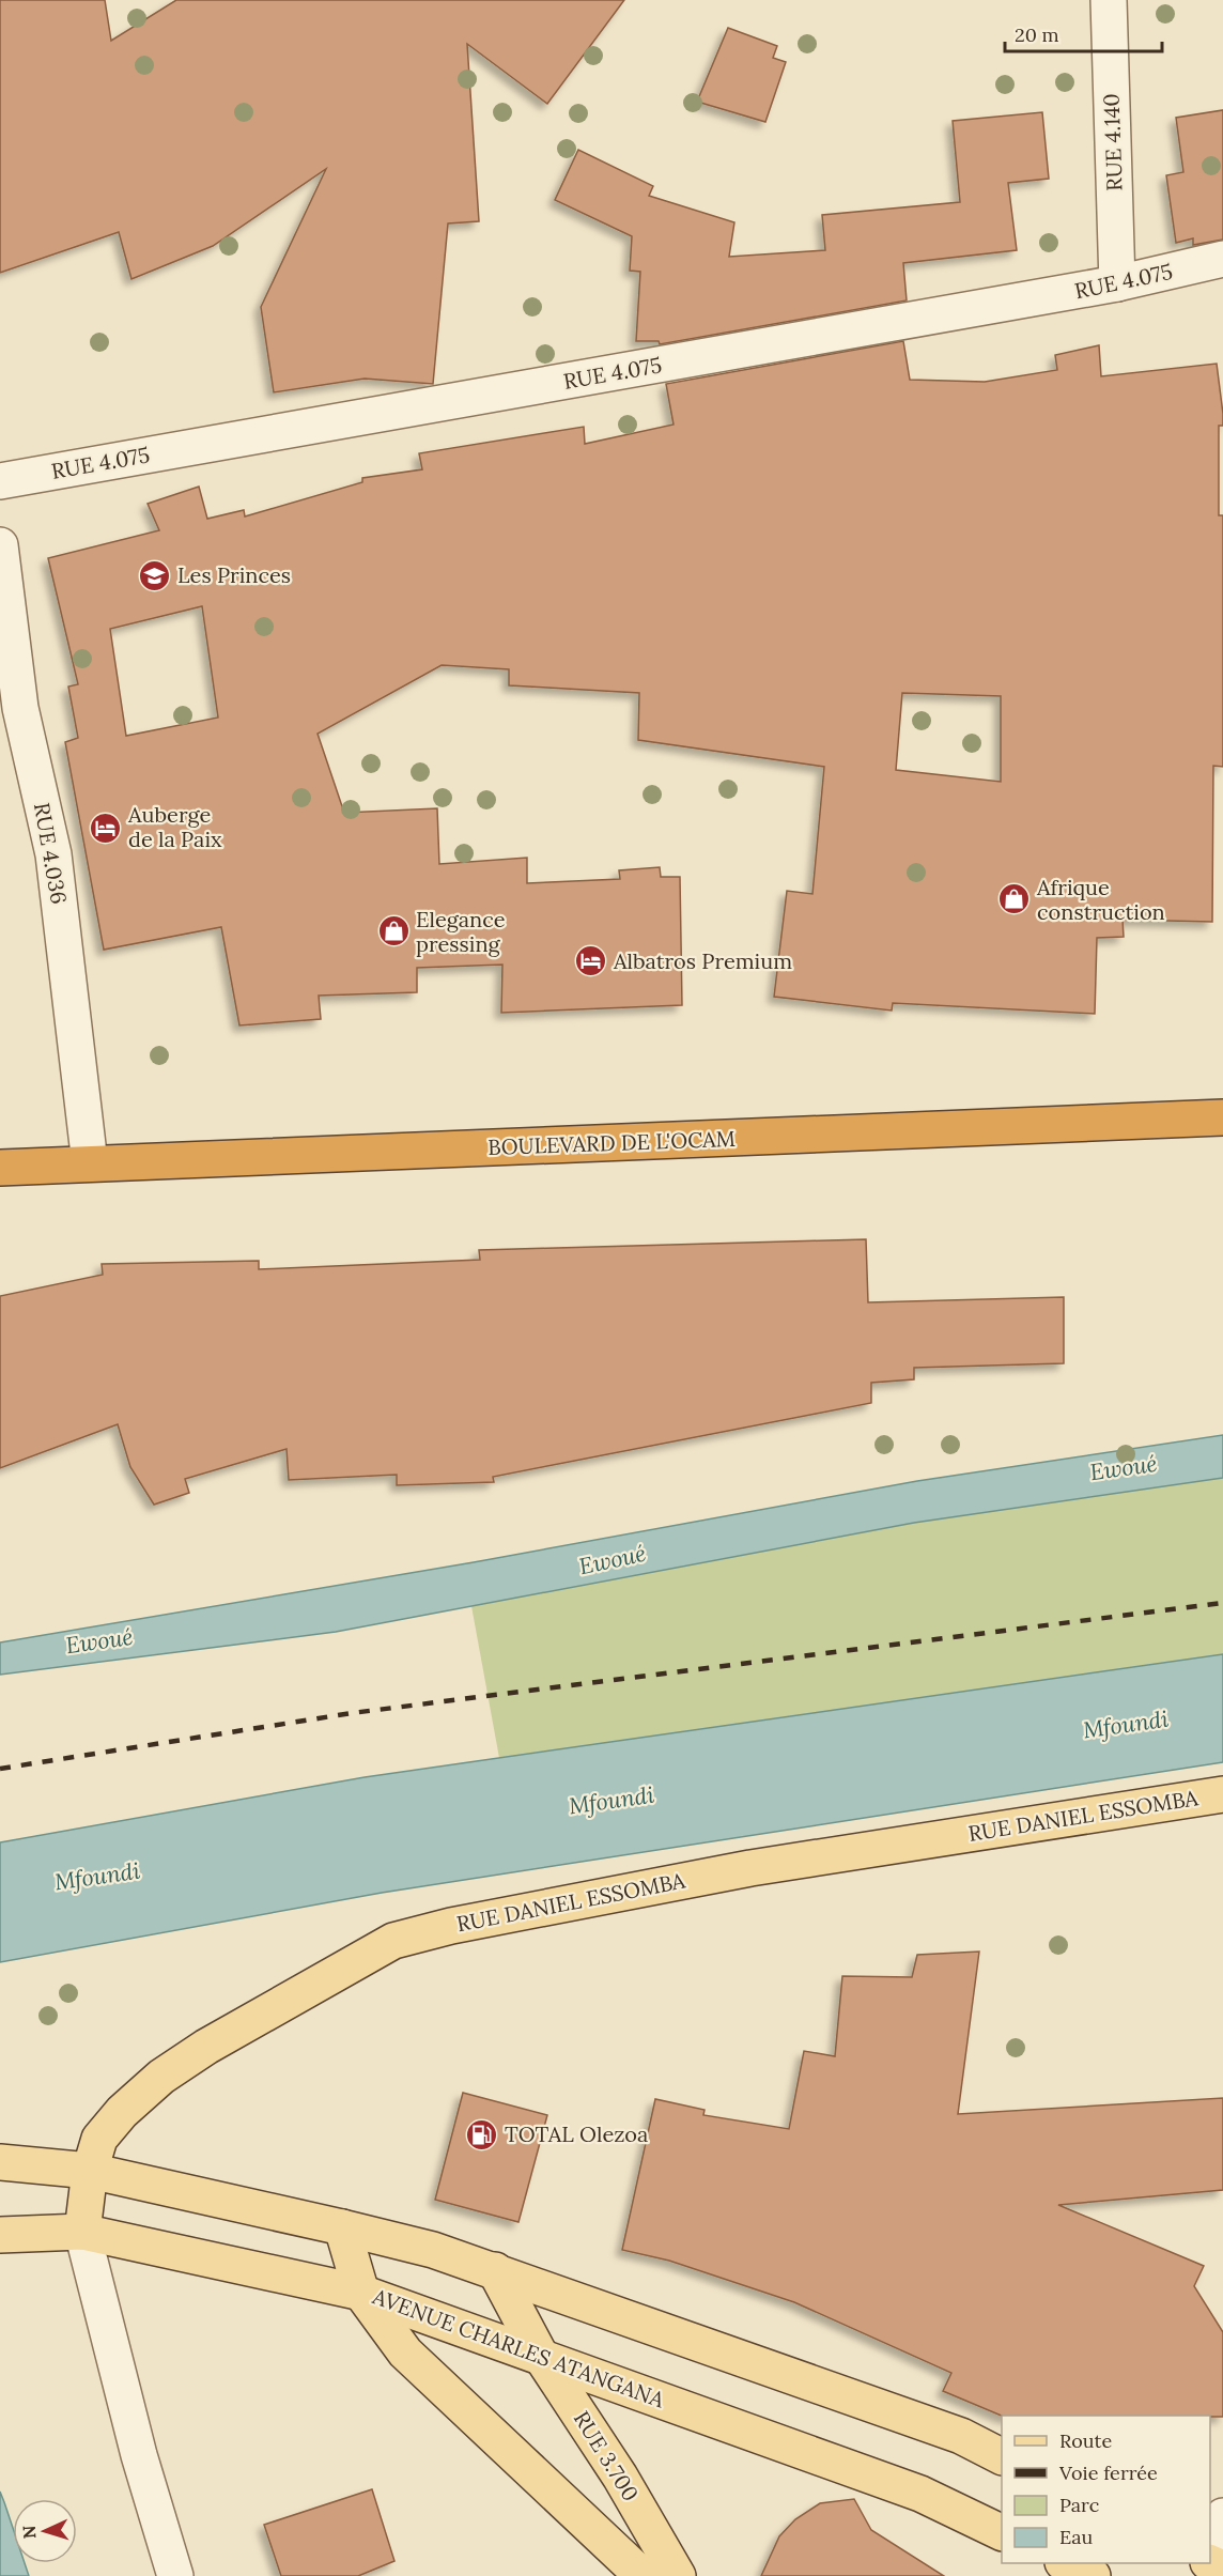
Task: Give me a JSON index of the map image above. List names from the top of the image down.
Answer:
{
  "streets": {
    "highway": ["BOULEVARD DE L'OCAM"],
    "main road": ["RUE DANIEL ESSOMBA", "AVENUE CHARLES ATANGANA", "RUE 3.700"],
    "street": ["RUE 4.140", "RUE 4.075", "RUE 4.036"]
  },
  "crossings": [
    ["RUE 4.140", "RUE 4.075"],
    ["RUE 4.036", "BOULEVARD DE L'OCAM"],
    ["RUE DANIEL ESSOMBA", "AVENUE CHARLES ATANGANA"],
    ["AVENUE CHARLES ATANGANA", "RUE 3.700"]
  ],
  "water": ["Ewoué", "Mfoundi"],
  "places": {
    "school or university": ["Les Princes"],
    "hotel": ["Auberge de la Paix", "Albatros Premium"],
    "shop": ["Afrique construction", "Elegance pressing"],
    "fuel station": ["TOTAL Olezoa"]
  },
  "legend": [
    "Route",
    "Voie ferrée",
    "Parc",
    "Eau"
  ],
  "scale_bar": "20 m",
  "north": "left"
}
